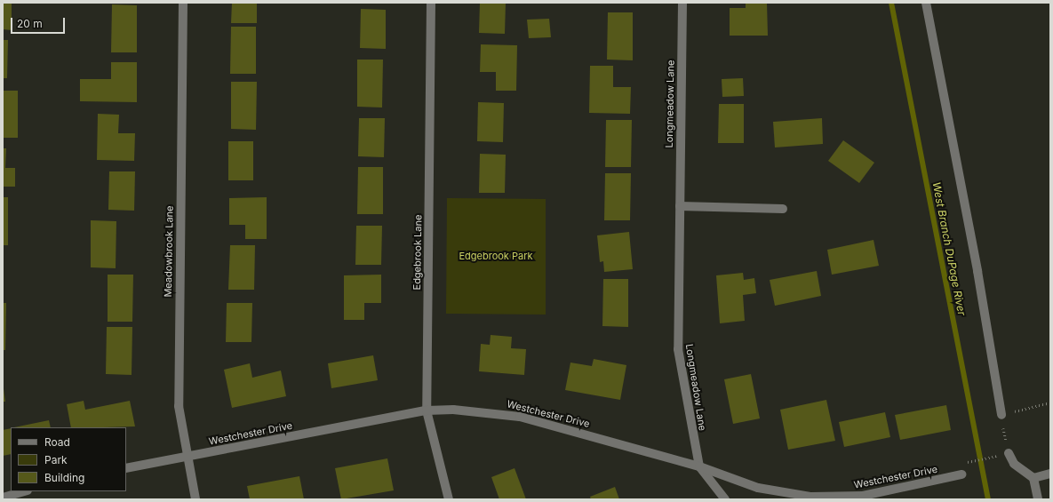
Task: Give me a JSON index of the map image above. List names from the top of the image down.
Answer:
{
  "streets": {
    "street": [
      "Longmeadow Lane",
      "Meadowbrook Lane",
      "Edgebrook Lane",
      "Westchester Drive"
    ]
  },
  "crossings": [
    ["Longmeadow Lane", "Westchester Drive"],
    ["Meadowbrook Lane", "Westchester Drive"],
    ["Edgebrook Lane", "Westchester Drive"]
  ],
  "water": ["West Branch DuPage River"],
  "parks": ["Edgebrook Park"],
  "legend": ["Road", "Park", "Building"],
  "scale_bar": "20 m"
}
